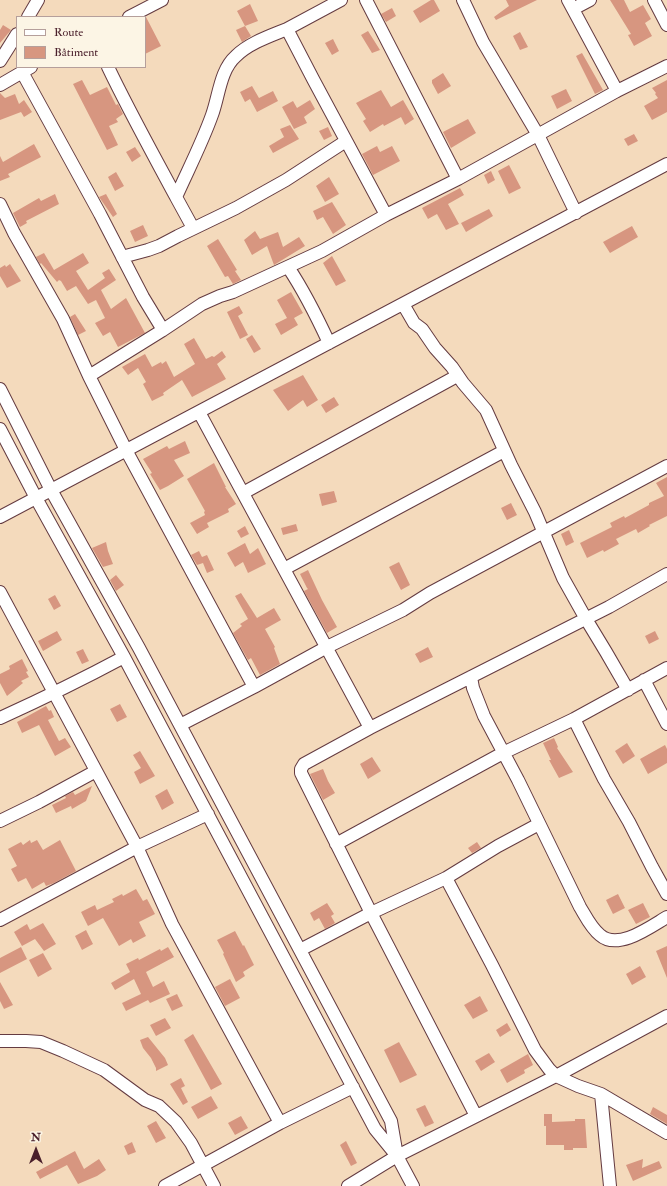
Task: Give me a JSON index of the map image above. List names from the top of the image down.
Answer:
{
  "legend": ["Route", "Bâtiment"],
  "north": "top"
}
